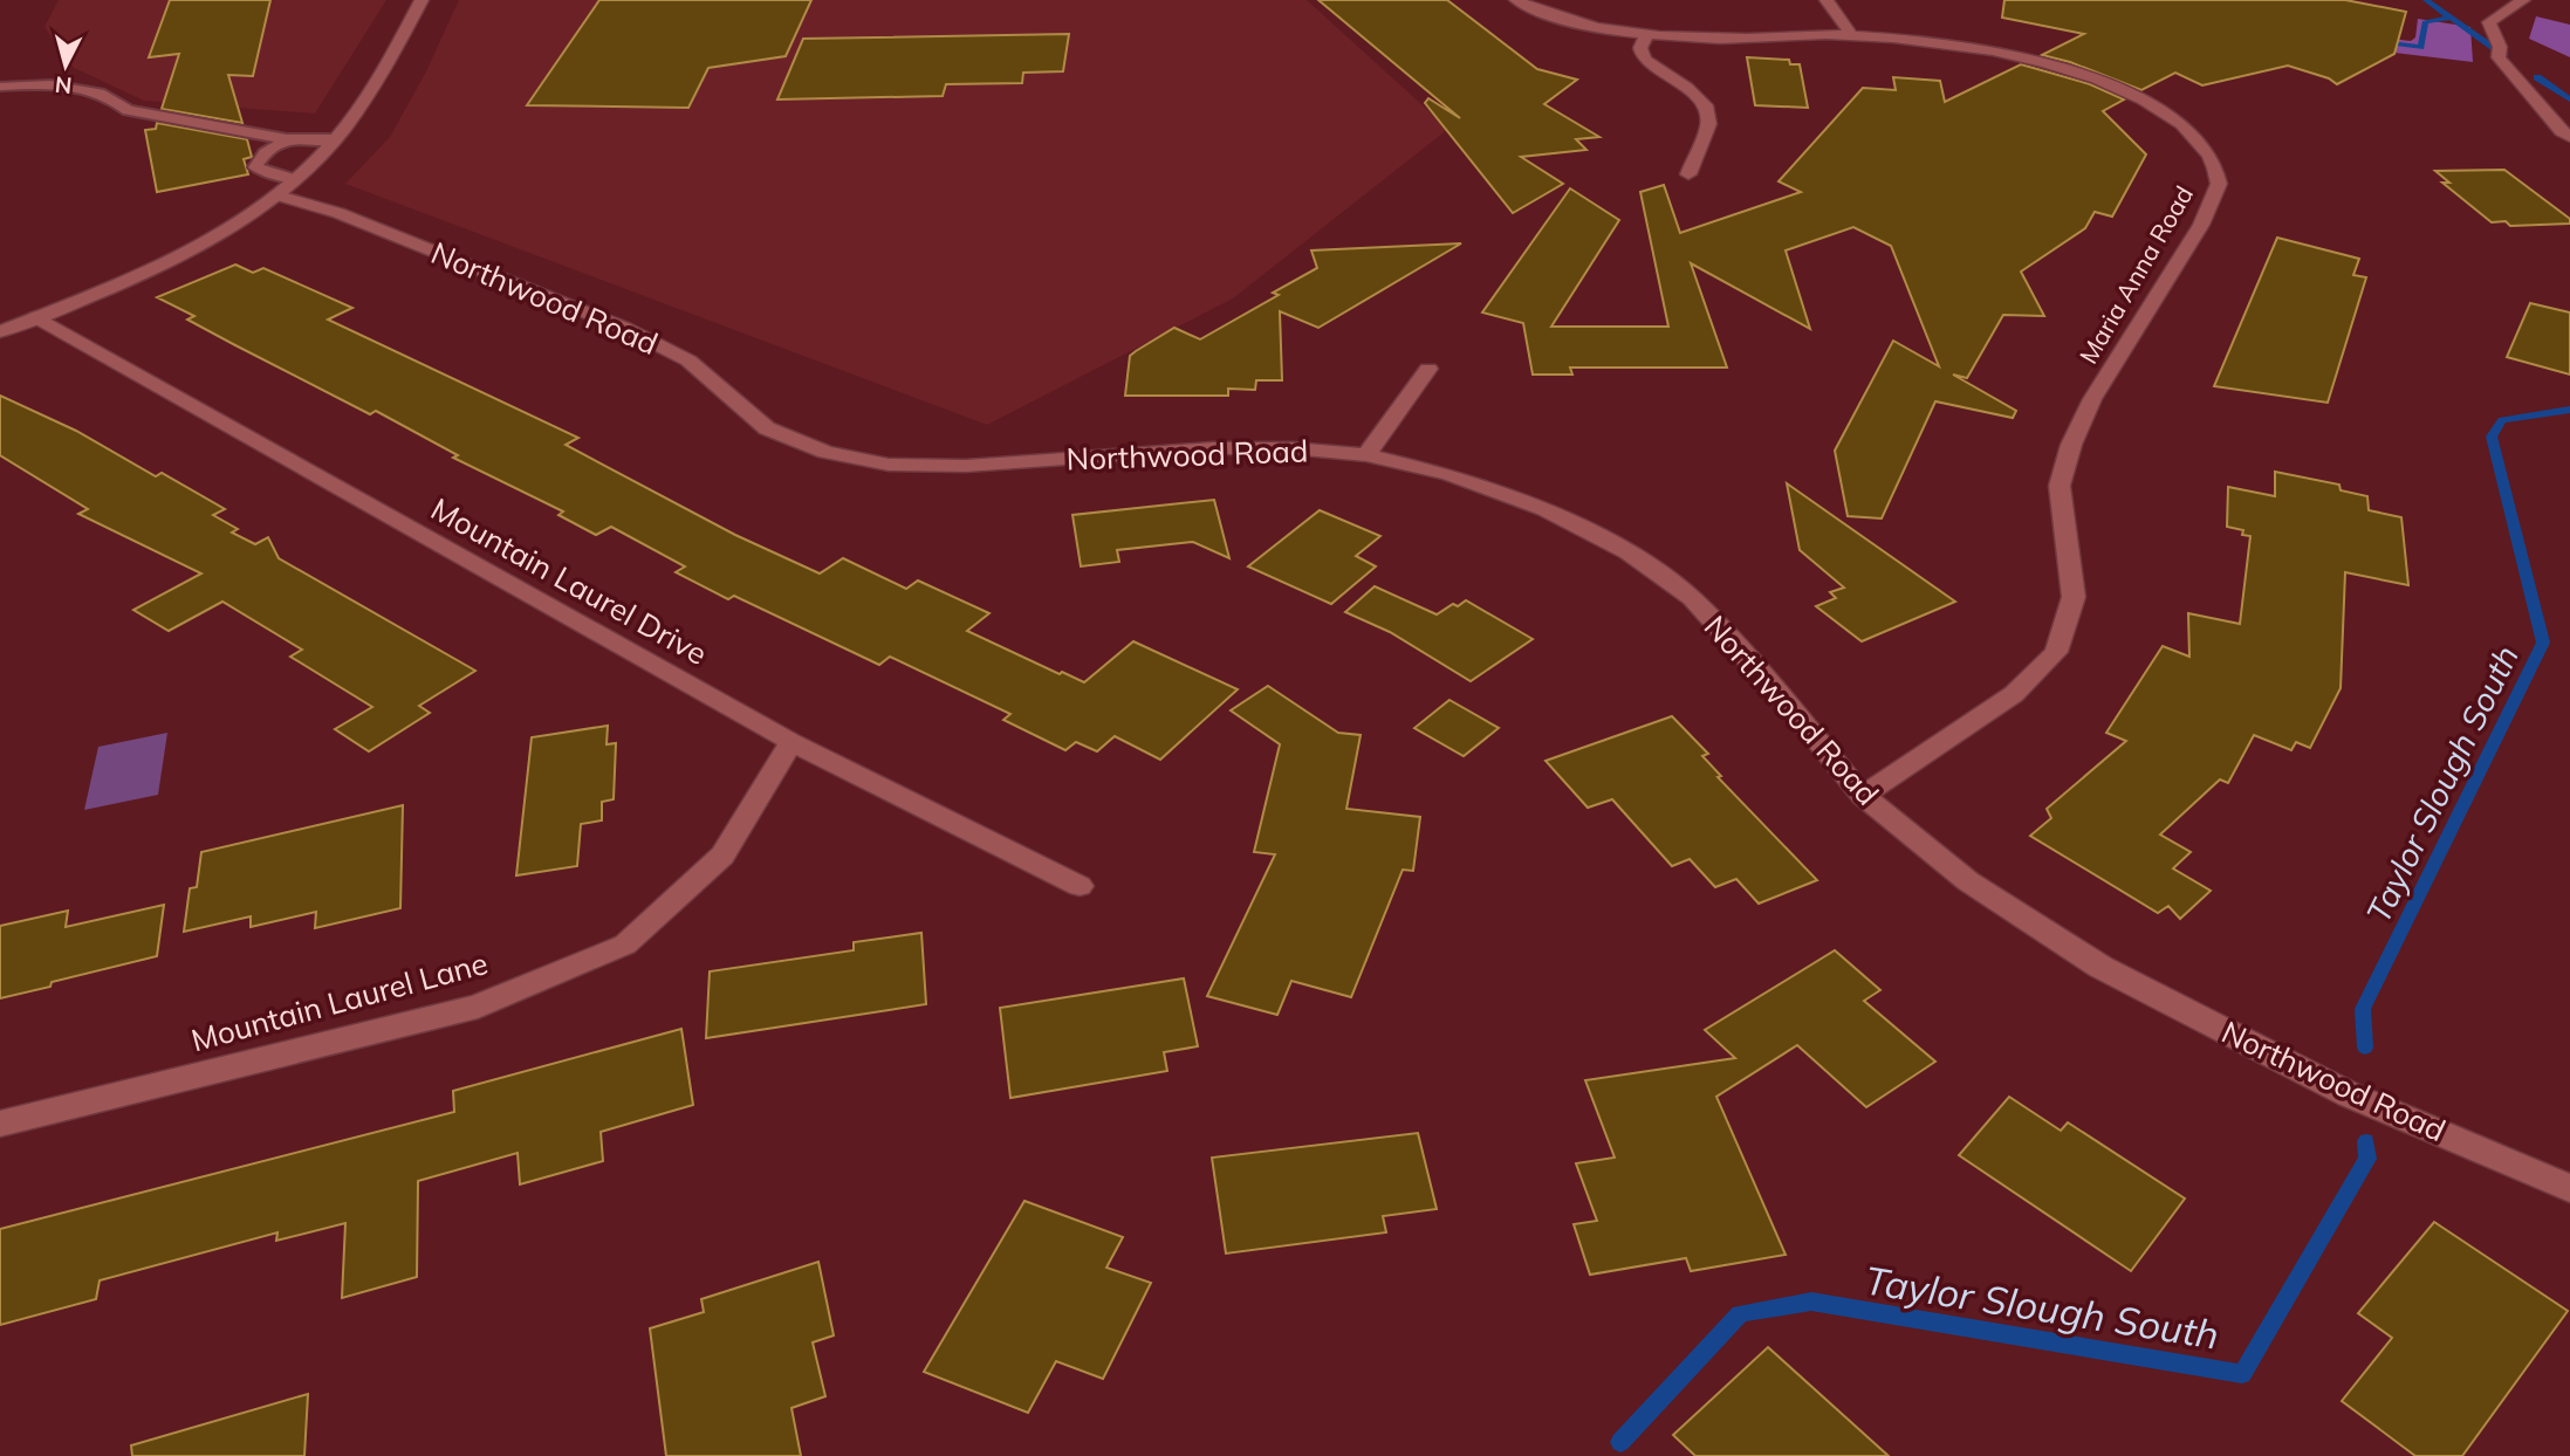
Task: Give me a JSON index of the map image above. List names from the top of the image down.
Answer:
{
  "streets": {
    "street": [
      "Maria Anna Road",
      "Northwood Road",
      "Mountain Laurel Drive",
      "Mountain Laurel Lane"
    ]
  },
  "crossings": [
    ["Maria Anna Road", "Northwood Road"],
    ["Mountain Laurel Drive", "Mountain Laurel Lane"]
  ],
  "water": ["Taylor Slough South"],
  "north": "bottom"
}
